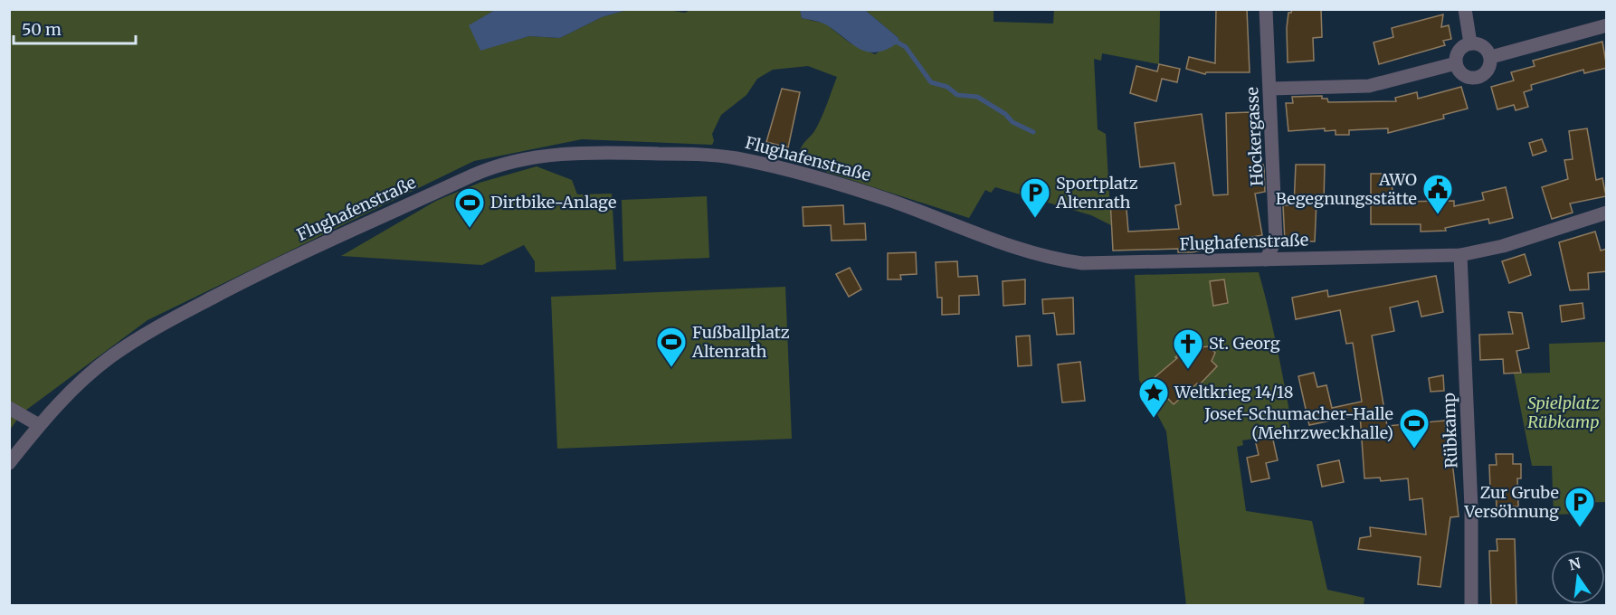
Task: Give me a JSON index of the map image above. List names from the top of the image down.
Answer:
{
  "streets": {
    "street": ["Höckergasse", "Flughafenstraße", "Rübkamp"]
  },
  "crossings": [
    ["Höckergasse", "Flughafenstraße"],
    ["Flughafenstraße", "Rübkamp"]
  ],
  "parks": ["Spielplatz Rübkamp"],
  "places": {
    "public building": ["AWO Begegnungsstätte"],
    "parking": ["Sportplatz Altenrath", "Zur Grube Versöhnung"],
    "sports": ["Dirtbike-Anlage", "Fußballplatz Altenrath", "Josef-Schumacher-Halle (Mehrzweckhalle)"],
    "church": ["St. Georg"],
    "place": ["Weltkrieg 14/18"]
  },
  "scale_bar": "50 m",
  "north": "top"
}
